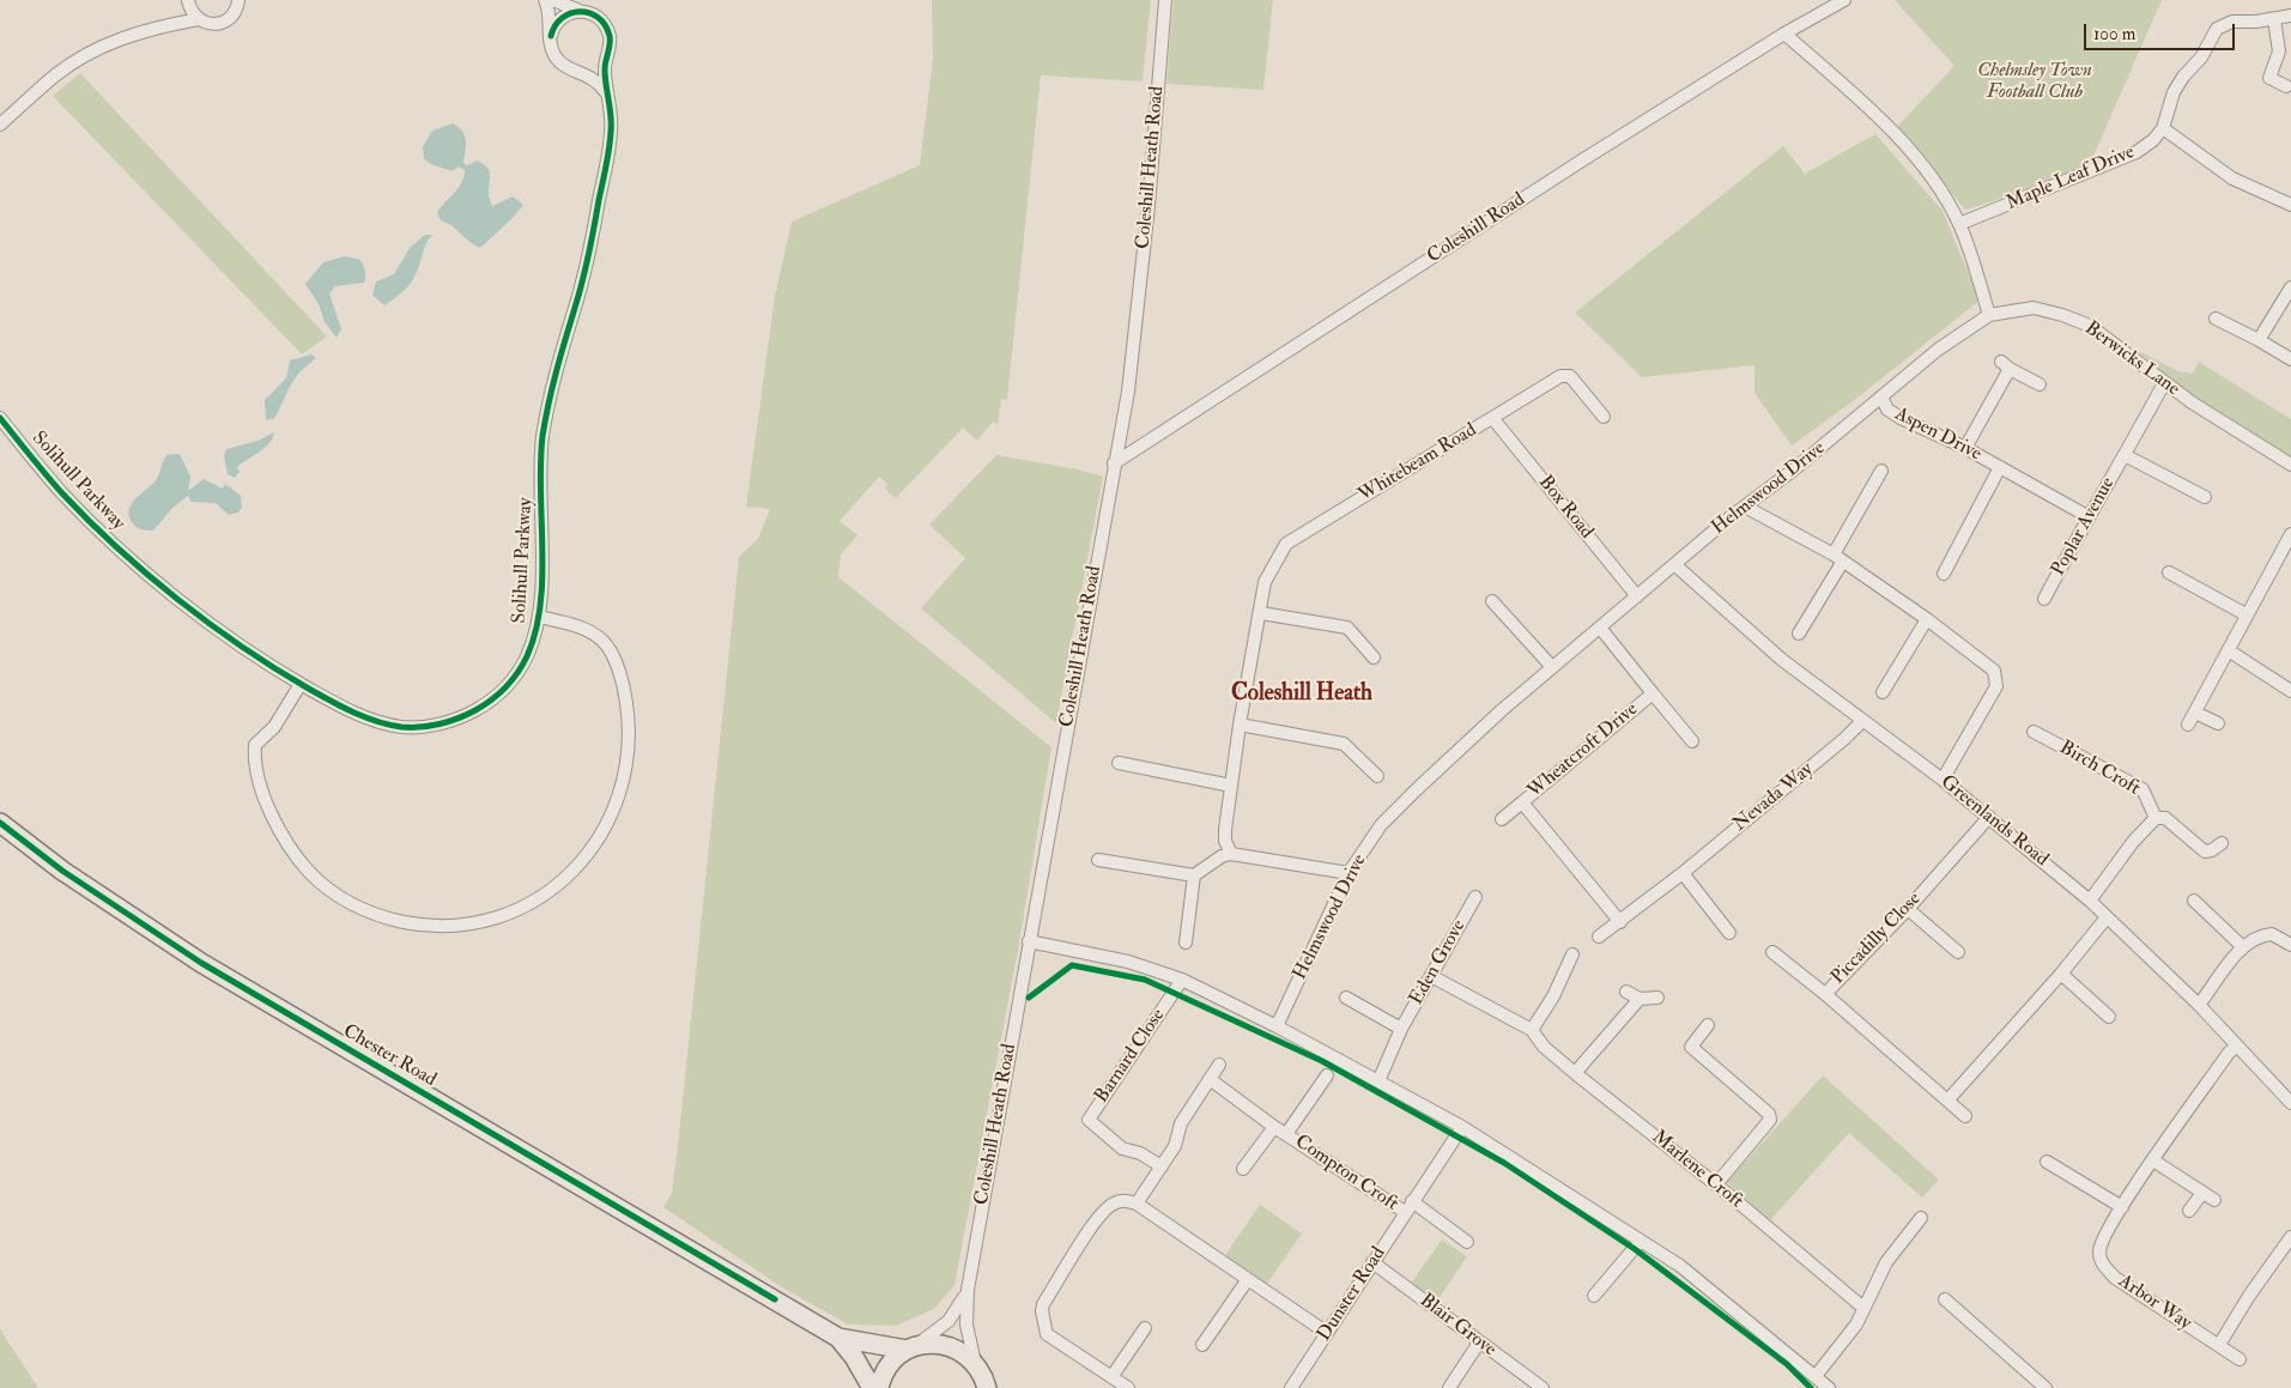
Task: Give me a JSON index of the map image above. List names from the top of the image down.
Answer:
{
  "streets": {
    "highway": ["Chester Road"],
    "street": [
      "Coleshill Heath Road",
      "Maple Leaf Drive",
      "Coleshill Road",
      "Berwicks Lane",
      "Aspen Drive",
      "Whitebeam Road",
      "Solihull Parkway",
      "Helmswood Drive",
      "Box Road",
      "Poplar Avenue",
      "Wheatcroft Drive",
      "Birch Croft",
      "Nevada Way",
      "Greenlands Road",
      "Piccadilly Close",
      "Eden Grove",
      "Barnard Close",
      "Marlene Croft",
      "Compton Croft",
      "Dunster Road",
      "Arbor Way",
      "Blair Grove"
    ]
  },
  "crossings": [
    ["Coleshill Heath Road", "Coleshill Road"],
    ["Coleshill Heath Road", "Chester Road"],
    ["Berwicks Lane", "Helmswood Drive"],
    ["Berwicks Lane", "Poplar Avenue"],
    ["Aspen Drive", "Helmswood Drive"],
    ["Aspen Drive", "Poplar Avenue"],
    ["Whitebeam Road", "Box Road"],
    ["Helmswood Drive", "Box Road"],
    ["Helmswood Drive", "Wheatcroft Drive"],
    ["Helmswood Drive", "Greenlands Road"],
    ["Wheatcroft Drive", "Nevada Way"],
    ["Birch Croft", "Greenlands Road"],
    ["Nevada Way", "Greenlands Road"],
    ["Greenlands Road", "Piccadilly Close"],
    ["Greenlands Road", "Arbor Way"],
    ["Eden Grove", "Marlene Croft"],
    ["Compton Croft", "Dunster Road"],
    ["Dunster Road", "Blair Grove"]
  ],
  "districts": ["Coleshill Heath"],
  "parks": ["Chelmsley Town Football Club"],
  "scale_bar": "100 m"
}
